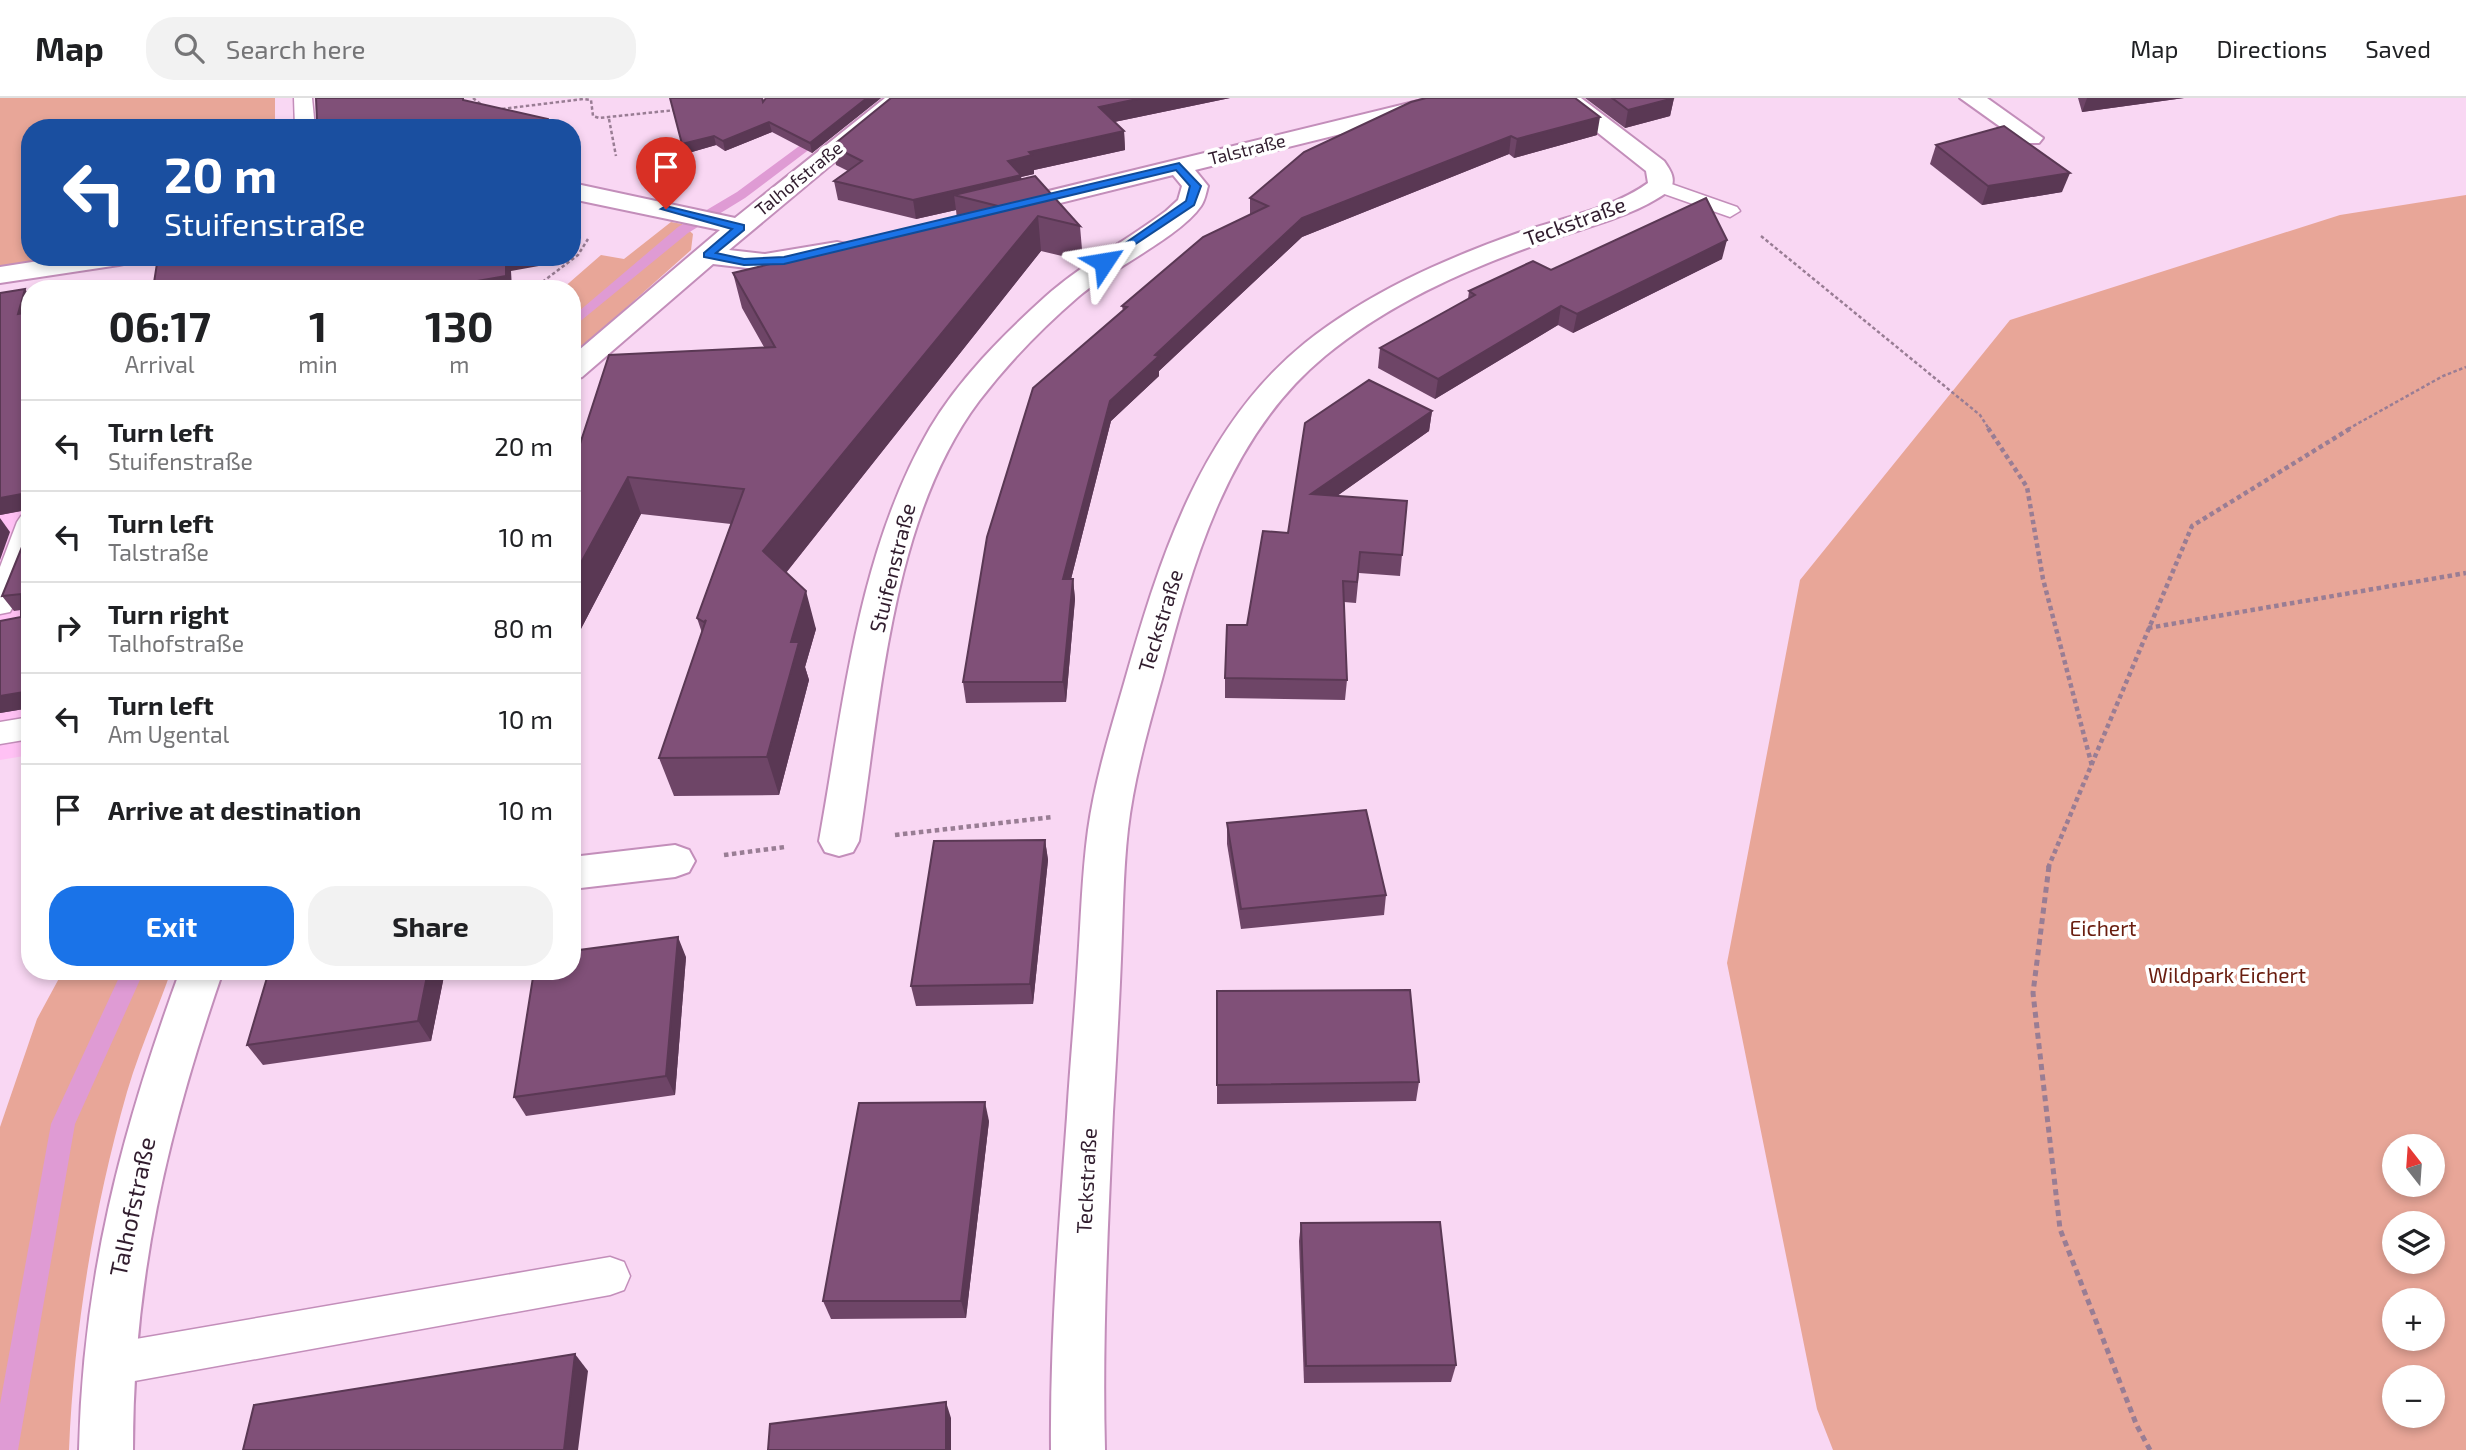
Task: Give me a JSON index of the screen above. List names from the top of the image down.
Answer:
{
  "streets": {
    "street": [
      "Talstraße",
      "Talhofstraße",
      "Teckstraße",
      "Stuifenstraße"
    ]
  },
  "crossings": [
    ["Talstraße", "Stuifenstraße"]
  ],
  "parks": ["Eichert", "Wildpark Eichert"],
  "north": "top",
  "page": {
    "header": "Map",
    "search": "Search here",
    "nav": ["Map", "Directions", "Saved"],
    "turn": ["20 m", "Stuifenstraße"],
    "eta": [
      "06:17",
      "Arrival",
      "1",
      "min",
      "130",
      "m"
    ],
    "list": [
      {
        "name": "Turn left",
        "note": "Stuifenstraße",
        "value": "20 m"
      },
      {
        "name": "Turn left",
        "note": "Talstraße",
        "value": "10 m"
      },
      {
        "name": "Turn right",
        "note": "Talhofstraße",
        "value": "80 m"
      },
      {
        "name": "Turn left",
        "note": "Am Ugental",
        "value": "10 m"
      },
      {
        "name": "Arrive at destination",
        "value": "10 m"
      }
    ],
    "buttons": ["Exit", "Share"],
    "map_buttons": ["+", "−"]
  }
}
